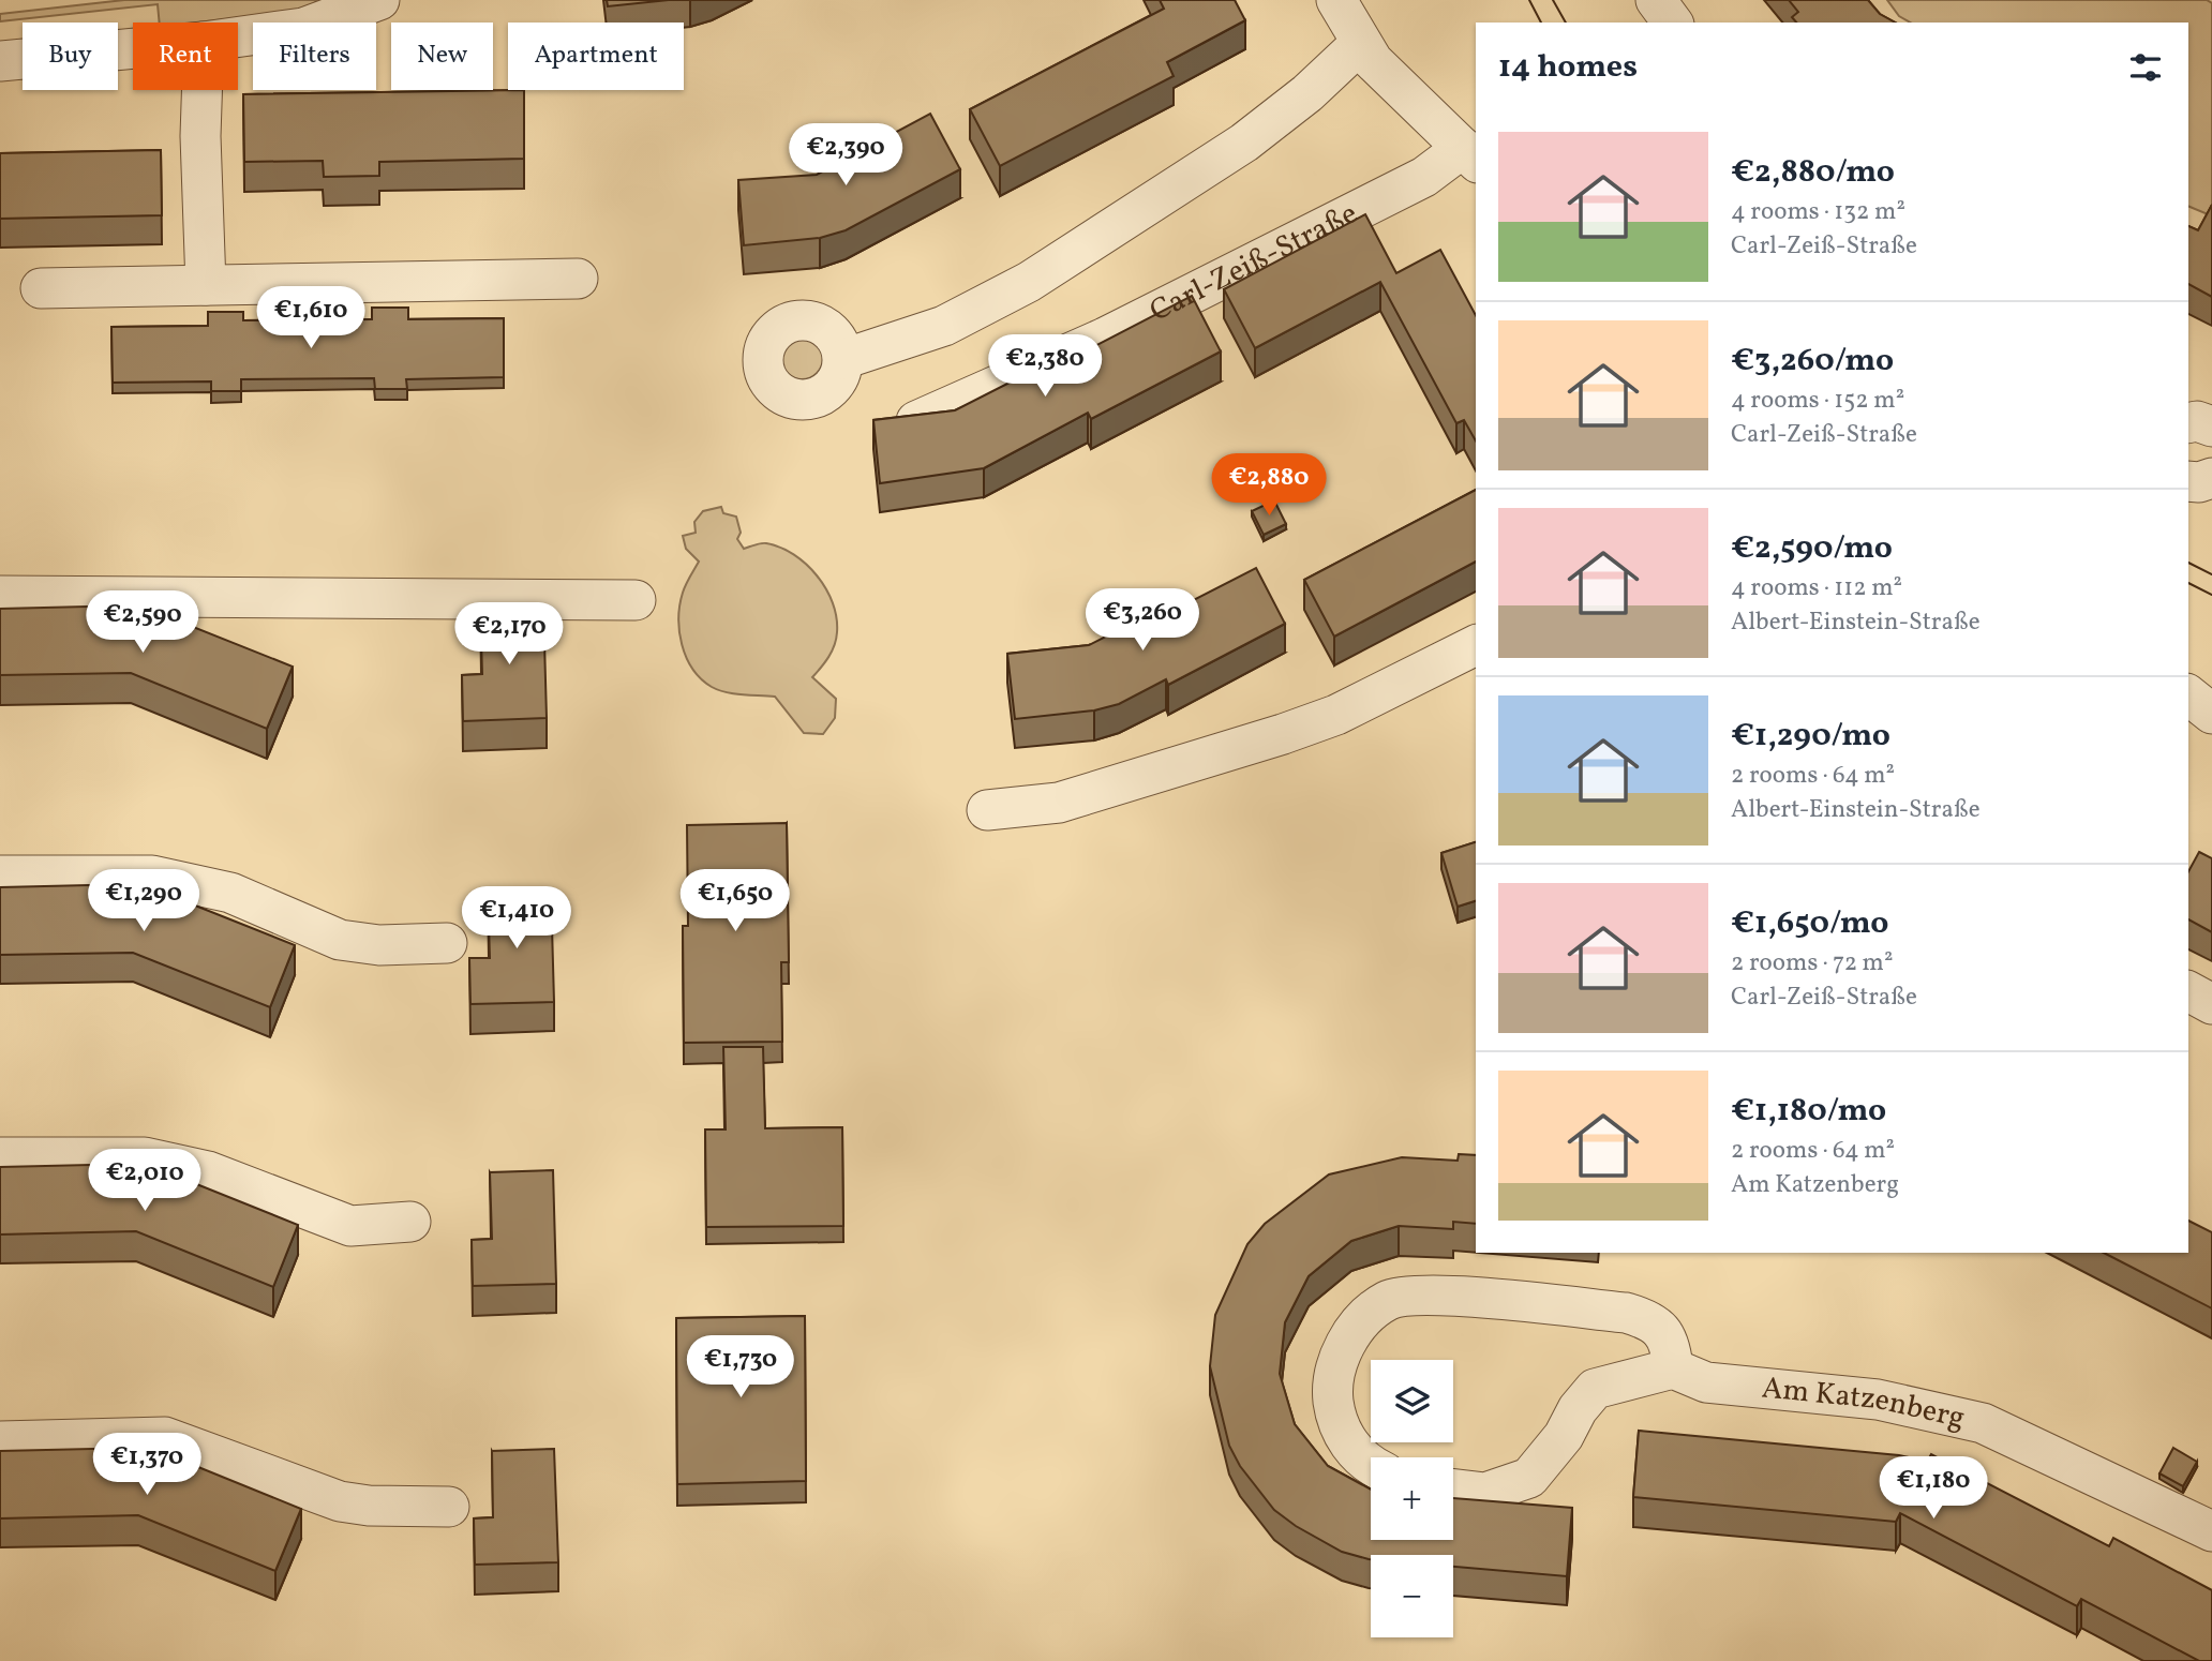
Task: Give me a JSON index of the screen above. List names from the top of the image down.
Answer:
{
  "streets": {
    "street": ["Carl-Zeiß-Straße", "Am Katzenberg"]
  },
  "page": {
    "chip": [
      "Buy",
      "Rent",
      "Filters",
      "New",
      "Apartment"
    ],
    "heading": "14 homes",
    "list": [
      {
        "name": "€2,880/mo",
        "note": "4 rooms · 132 m² · Carl-Zeiß-Straße"
      },
      {
        "name": "€3,260/mo",
        "note": "4 rooms · 152 m² · Carl-Zeiß-Straße"
      },
      {
        "name": "€2,590/mo",
        "note": "4 rooms · 112 m² · Albert-Einstein-Straße"
      },
      {
        "name": "€1,290/mo",
        "note": "2 rooms · 64 m² · Albert-Einstein-Straße"
      },
      {
        "name": "€1,650/mo",
        "note": "2 rooms · 72 m² · Carl-Zeiß-Straße"
      },
      {
        "name": "€1,180/mo",
        "note": "2 rooms · 64 m² · Am Katzenberg"
      }
    ],
    "price": [
      "€2,390",
      "€1,610",
      "€2,380",
      "€2,880",
      "€3,260",
      "€2,590",
      "€2,170",
      "€1,290",
      "€1,650",
      "€1,410",
      "€2,010",
      "€1,730",
      "€1,370",
      "€1,180"
    ],
    "map_buttons": ["+", "−"]
  }
}
